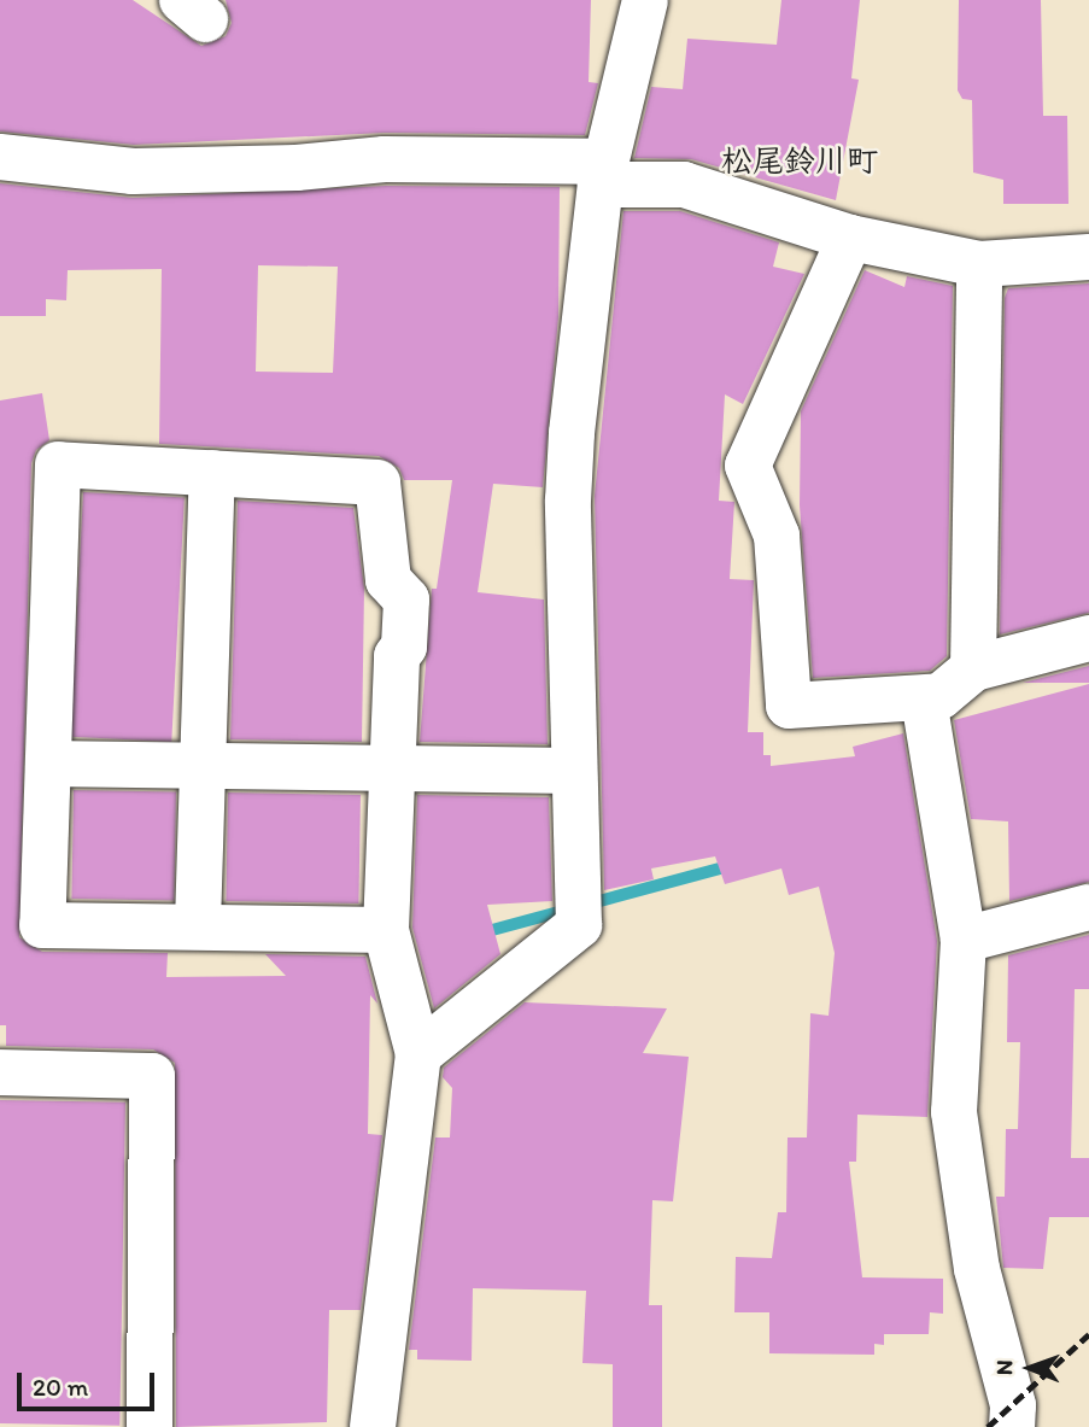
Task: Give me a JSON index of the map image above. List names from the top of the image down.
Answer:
{
  "districts": ["松尾鈴川町"],
  "scale_bar": "20 m",
  "north": "left"
}
